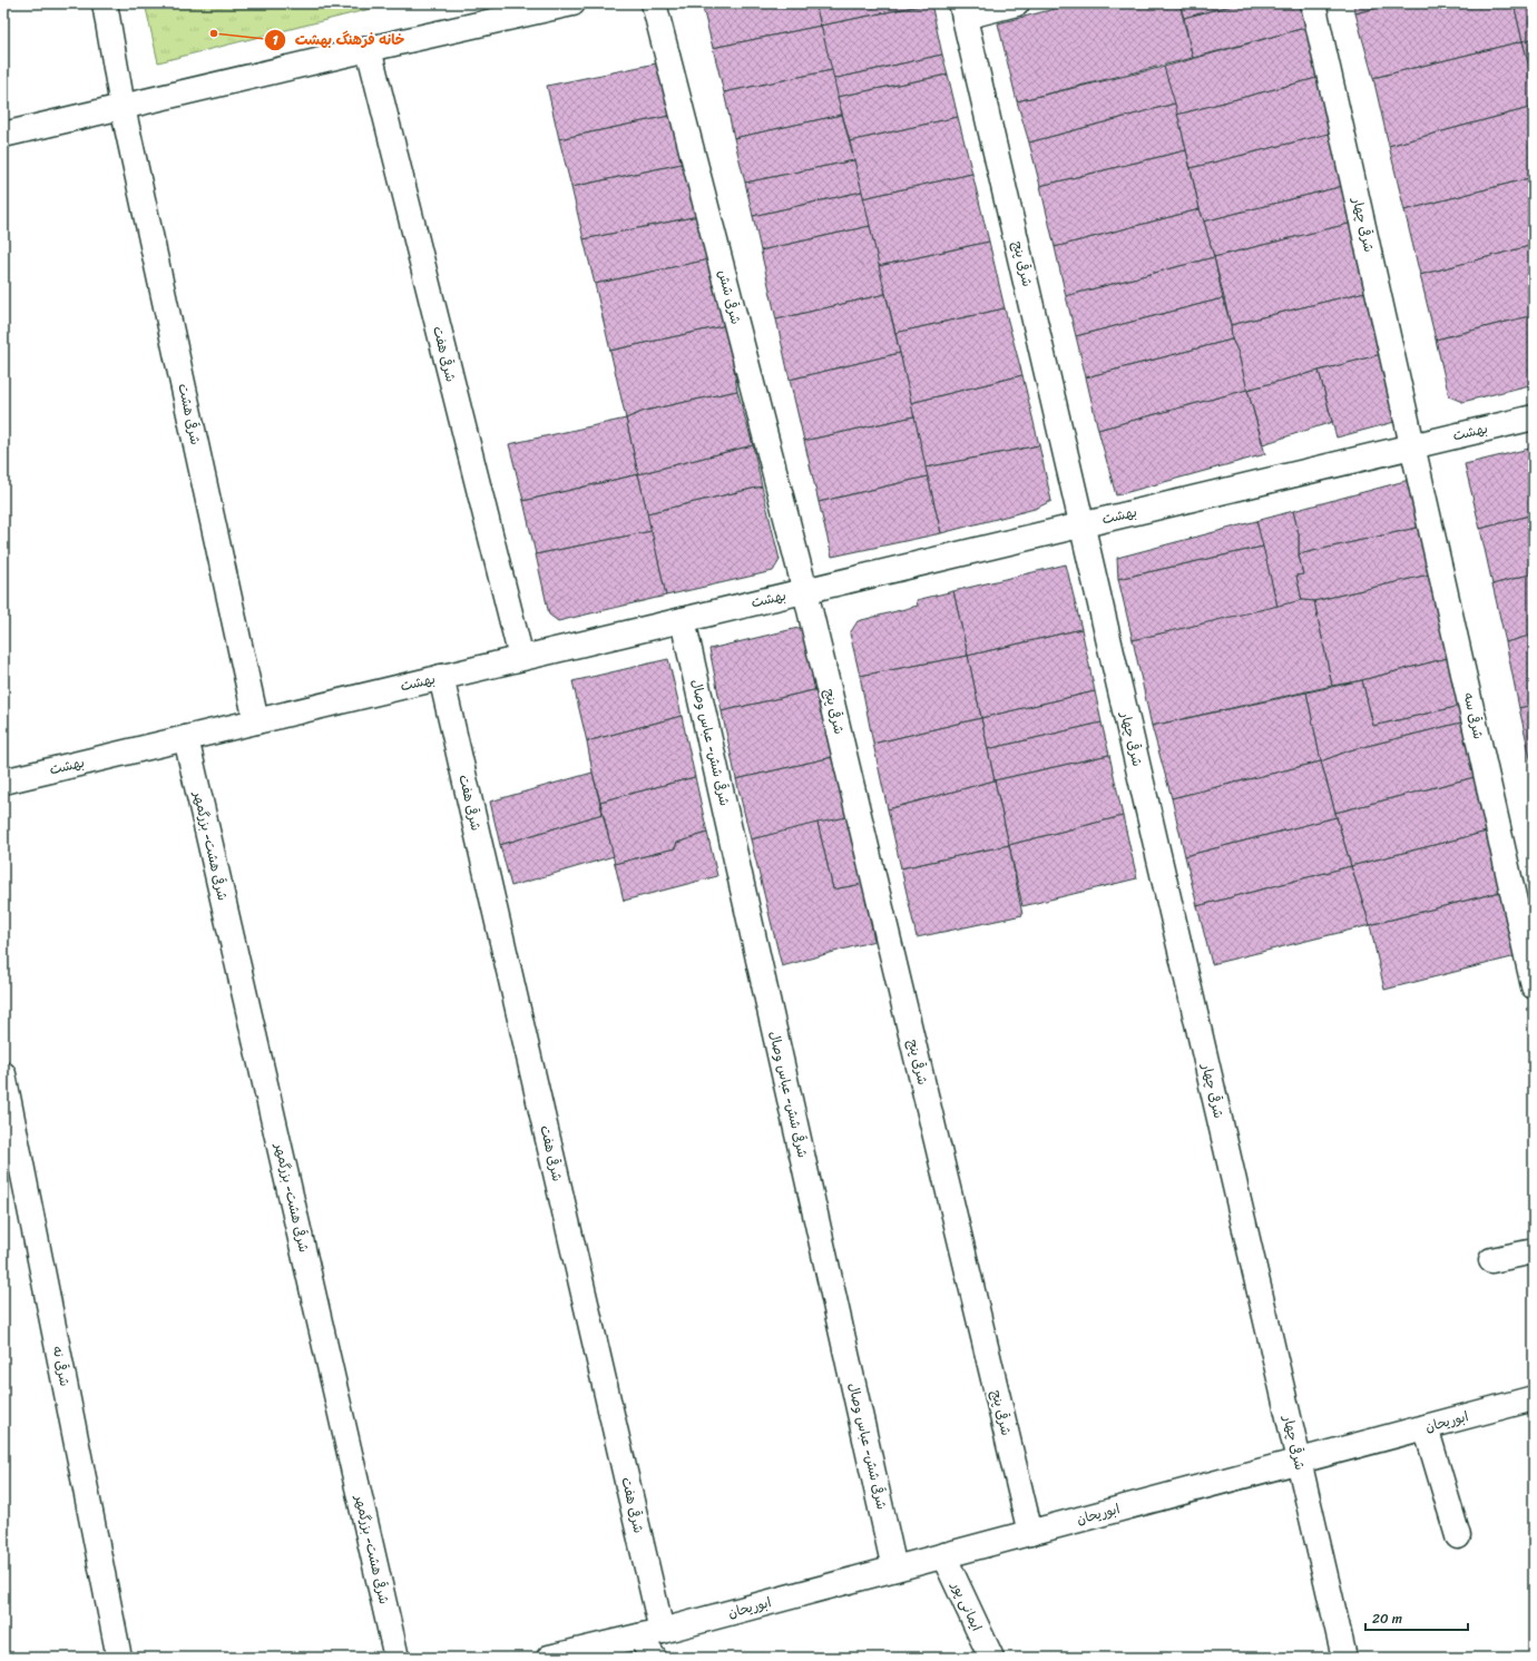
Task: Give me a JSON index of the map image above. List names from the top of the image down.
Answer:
{
  "streets": {
    "street": [
      "شرقی چهار",
      "شرقی پنج",
      "شرقی شش",
      "شرقی هفت",
      "شرقی هشت",
      "بهشت",
      "شرقی سه",
      "شرقی شش- عباس وصال",
      "شرقی هشت- بزرگمهر",
      "شرقی نه",
      "ابوریحان",
      "ایمانی پور"
    ]
  },
  "crossings": [
    ["شرقی چهار", "شرقی پنج"],
    ["شرقی چهار", "بهشت"],
    ["شرقی چهار", "شرقی سه"],
    ["شرقی چهار", "ابوریحان"],
    ["شرقی پنج", "شرقی شش"],
    ["شرقی پنج", "بهشت"],
    ["شرقی پنج", "ابوریحان"],
    ["شرقی شش", "بهشت"],
    ["شرقی هفت", "بهشت"],
    ["شرقی هفت", "ابوریحان"],
    ["شرقی هشت", "بهشت"],
    ["بهشت", "شرقی سه"],
    ["بهشت", "شرقی شش- عباس وصال"],
    ["بهشت", "شرقی هشت- بزرگمهر"],
    ["شرقی شش- عباس وصال", "ابوریحان"],
    ["ابوریحان", "ایمانی پور"]
  ],
  "places": ["خانه فرهنگ بهشت"],
  "scale_bar": "20 m"
}
